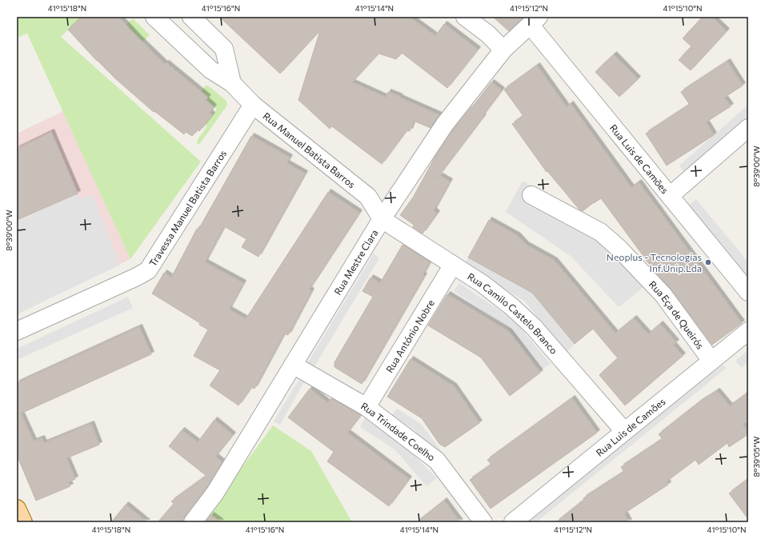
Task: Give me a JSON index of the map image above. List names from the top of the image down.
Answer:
{
  "streets": {
    "street": [
      "Rua Manuel Batista Barros",
      "Rua Luis de Camões",
      "Travessa Manuel Batista Barros",
      "Rua Mestre Clara",
      "Rua Camilo Castelo Branco",
      "Rua Eça de Queirós",
      "Rua António Nobre",
      "Rua Trindade Coelho"
    ]
  },
  "crossings": [
    ["Rua Manuel Batista Barros", "Travessa Manuel Batista Barros"],
    ["Rua Manuel Batista Barros", "Rua Mestre Clara"],
    ["Rua Manuel Batista Barros", "Rua Camilo Castelo Branco"],
    ["Rua Luis de Camões", "Rua Mestre Clara"],
    ["Rua Luis de Camões", "Rua Camilo Castelo Branco"],
    ["Rua Luis de Camões", "Rua Eça de Queirós"],
    ["Rua Mestre Clara", "Rua Camilo Castelo Branco"],
    ["Rua Mestre Clara", "Rua Trindade Coelho"],
    ["Rua Camilo Castelo Branco", "Rua António Nobre"],
    ["Rua António Nobre", "Rua Trindade Coelho"]
  ],
  "places": ["Neoplus - Tecnologias Inf.Unip.Lda"],
  "coordinates": [
    "41°15'18\"N",
    "41°15'16\"N",
    "41°15'14\"N",
    "41°15'12\"N",
    "41°15'10\"N",
    "8°39'00\"W",
    "8°39'05\"W"
  ]
}
